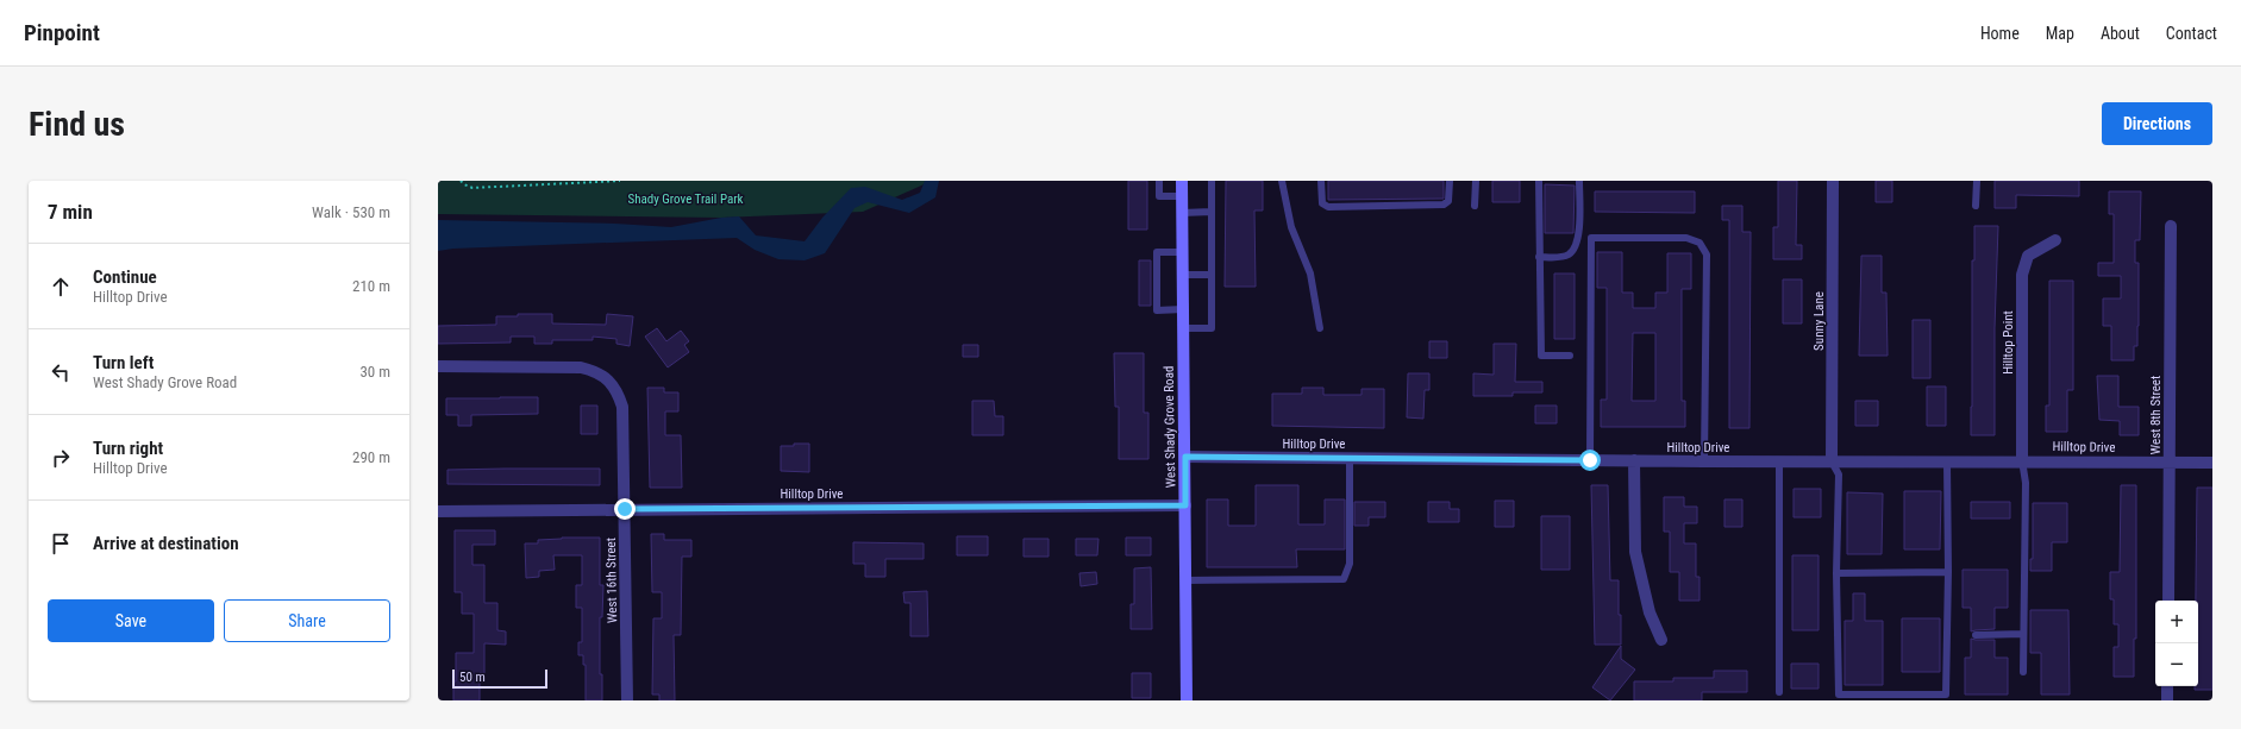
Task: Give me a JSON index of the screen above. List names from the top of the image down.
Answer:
{
  "streets": {
    "main road": ["West Shady Grove Road"],
    "street": [
      "Sunny Lane",
      "Hilltop Point",
      "West 8th Street",
      "Hilltop Drive",
      "West 16th Street"
    ]
  },
  "crossings": [
    ["Sunny Lane", "Hilltop Drive"],
    ["Hilltop Point", "Hilltop Drive"],
    ["West 8th Street", "Hilltop Drive"],
    ["West Shady Grove Road", "Hilltop Drive"],
    ["Hilltop Drive", "West 16th Street"]
  ],
  "parks": ["Shady Grove Trail Park"],
  "scale_bar": "50 m",
  "page": {
    "header": "Pinpoint",
    "nav": [
      "Home",
      "Map",
      "About",
      "Contact"
    ],
    "buttons": [
      "Directions",
      ["Save", "Share"]
    ],
    "title": "Find us",
    "heading": ["7 min", "Walk · 530 m"],
    "list": [
      ["Continue", "Hilltop Drive", "210 m"],
      ["Turn left", "West Shady Grove Road", "30 m"],
      ["Turn right", "Hilltop Drive", "290 m"],
      "Arrive at destination"
    ],
    "map_buttons": ["+", "−"],
    "scale": "50 m"
  }
}
